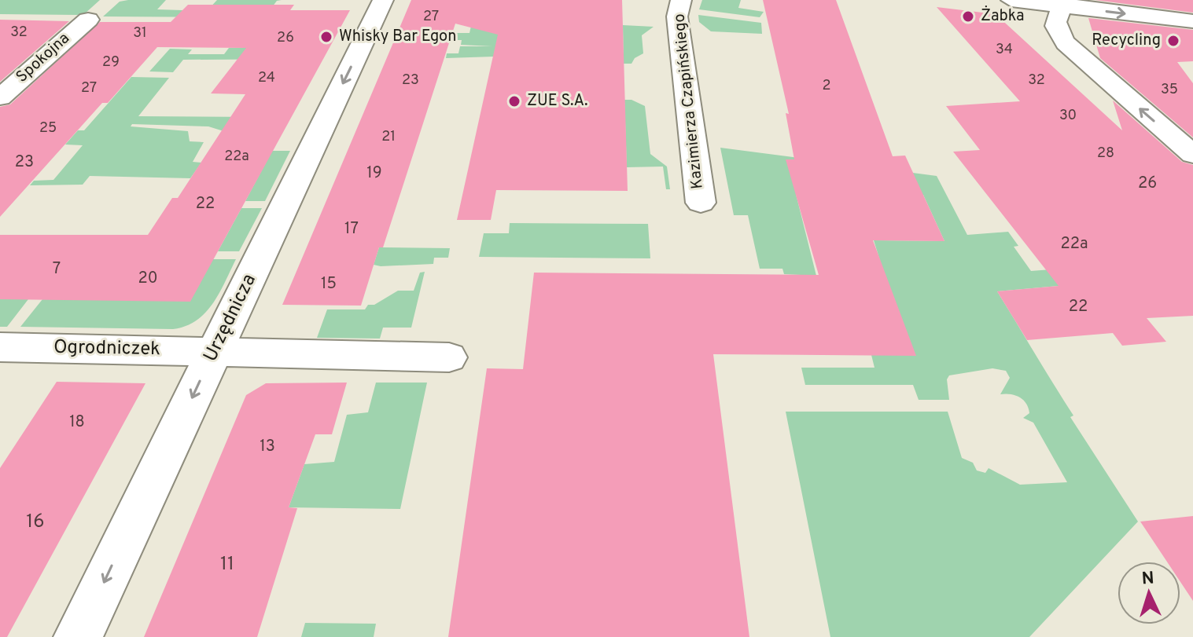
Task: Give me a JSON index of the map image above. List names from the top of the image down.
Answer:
{
  "streets": {
    "street": [
      "Spokojna",
      "Kazimierza Czapińskiego",
      "Urzędnicza",
      "Ogrodniczek"
    ]
  },
  "crossings": [
    ["Urzędnicza", "Ogrodniczek"]
  ],
  "one_way": ["Urzędnicza"],
  "places": [
    "Żabka",
    "Whisky Bar Egon",
    "Recycling",
    "ZUE S.A."
  ],
  "house_numbers": [
    "27",
    "32",
    "31",
    "26",
    "34",
    "29",
    "24",
    "23",
    "32",
    "2",
    "27",
    "35",
    "30",
    "25",
    "21",
    "28",
    "22a",
    "23",
    "19",
    "26",
    "22",
    "17",
    "22a",
    "7",
    "20",
    "15",
    "22",
    "18",
    "13",
    "16",
    "11"
  ],
  "north": "top"
}
